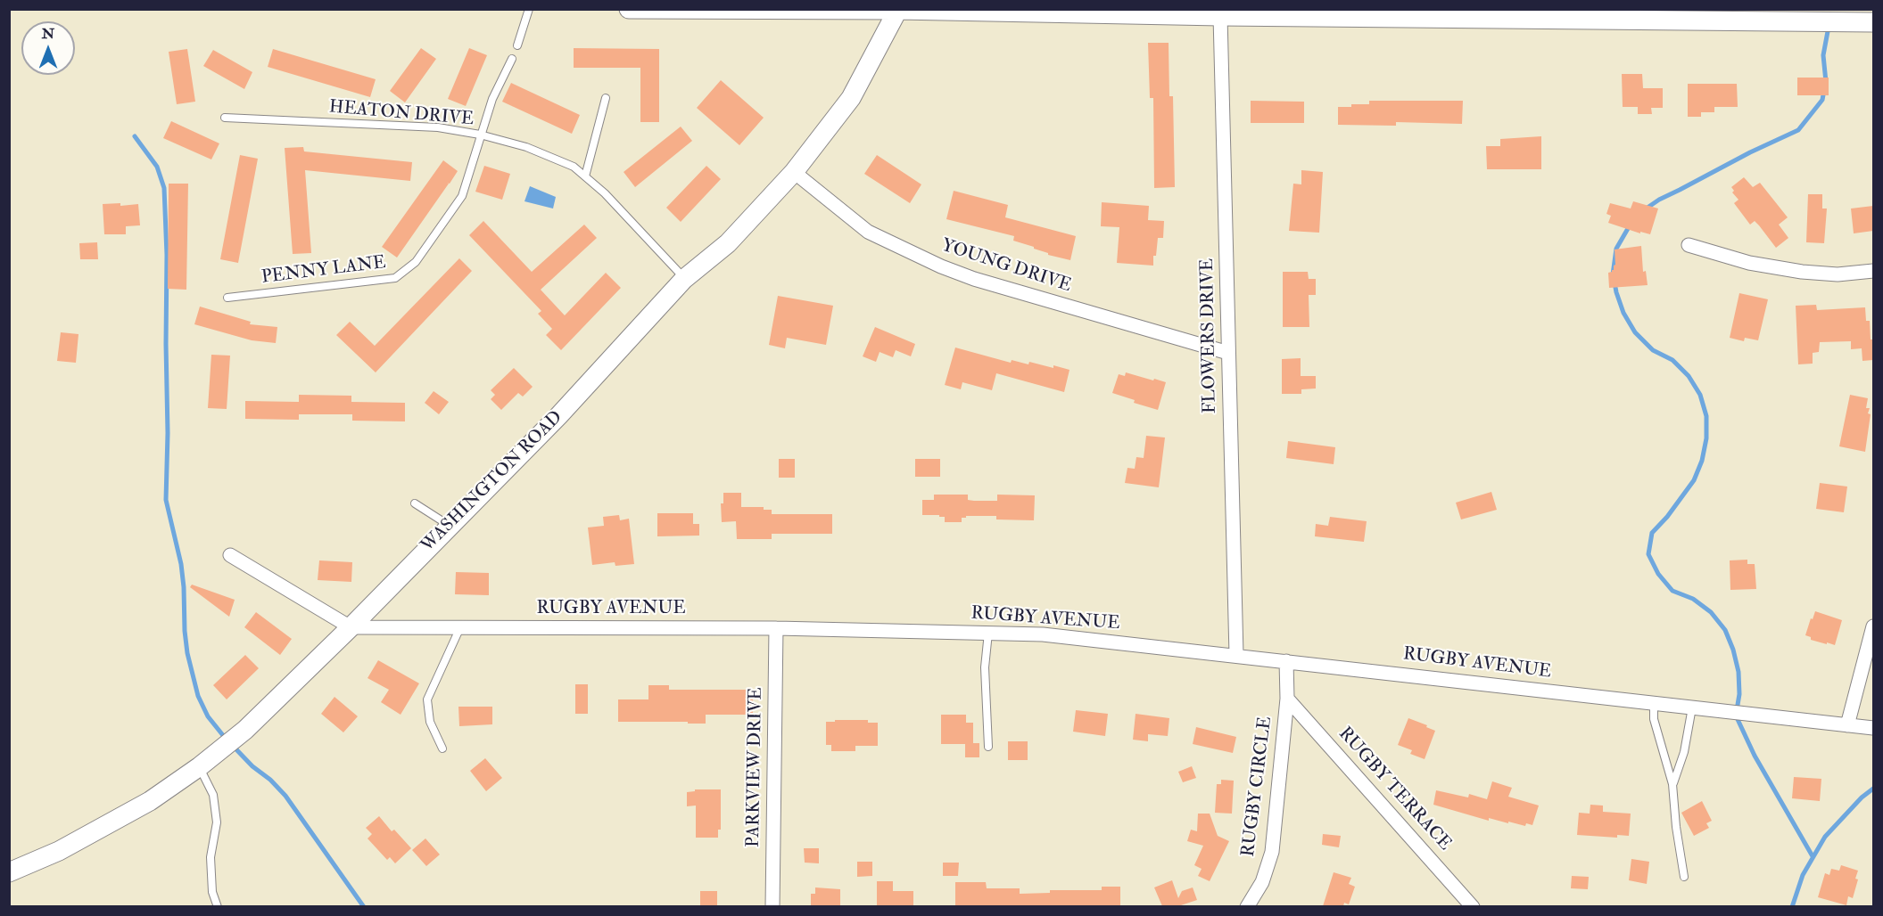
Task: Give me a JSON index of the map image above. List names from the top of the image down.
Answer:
{
  "streets": {
    "street": [
      "YOUNG DRIVE",
      "FLOWERS DRIVE",
      "WASHINGTON ROAD",
      "RUGBY AVENUE",
      "PARKVIEW DRIVE",
      "RUGBY CIRCLE",
      "RUGBY TERRACE"
    ],
    "lane": ["HEATON DRIVE", "PENNY LANE"]
  },
  "crossings": [
    ["HEATON DRIVE", "PENNY LANE"],
    ["HEATON DRIVE", "WASHINGTON ROAD"],
    ["YOUNG DRIVE", "FLOWERS DRIVE"],
    ["YOUNG DRIVE", "WASHINGTON ROAD"],
    ["FLOWERS DRIVE", "RUGBY AVENUE"],
    ["WASHINGTON ROAD", "RUGBY AVENUE"],
    ["RUGBY AVENUE", "PARKVIEW DRIVE"],
    ["RUGBY AVENUE", "RUGBY CIRCLE"],
    ["RUGBY CIRCLE", "RUGBY TERRACE"]
  ],
  "north": "top"
}
